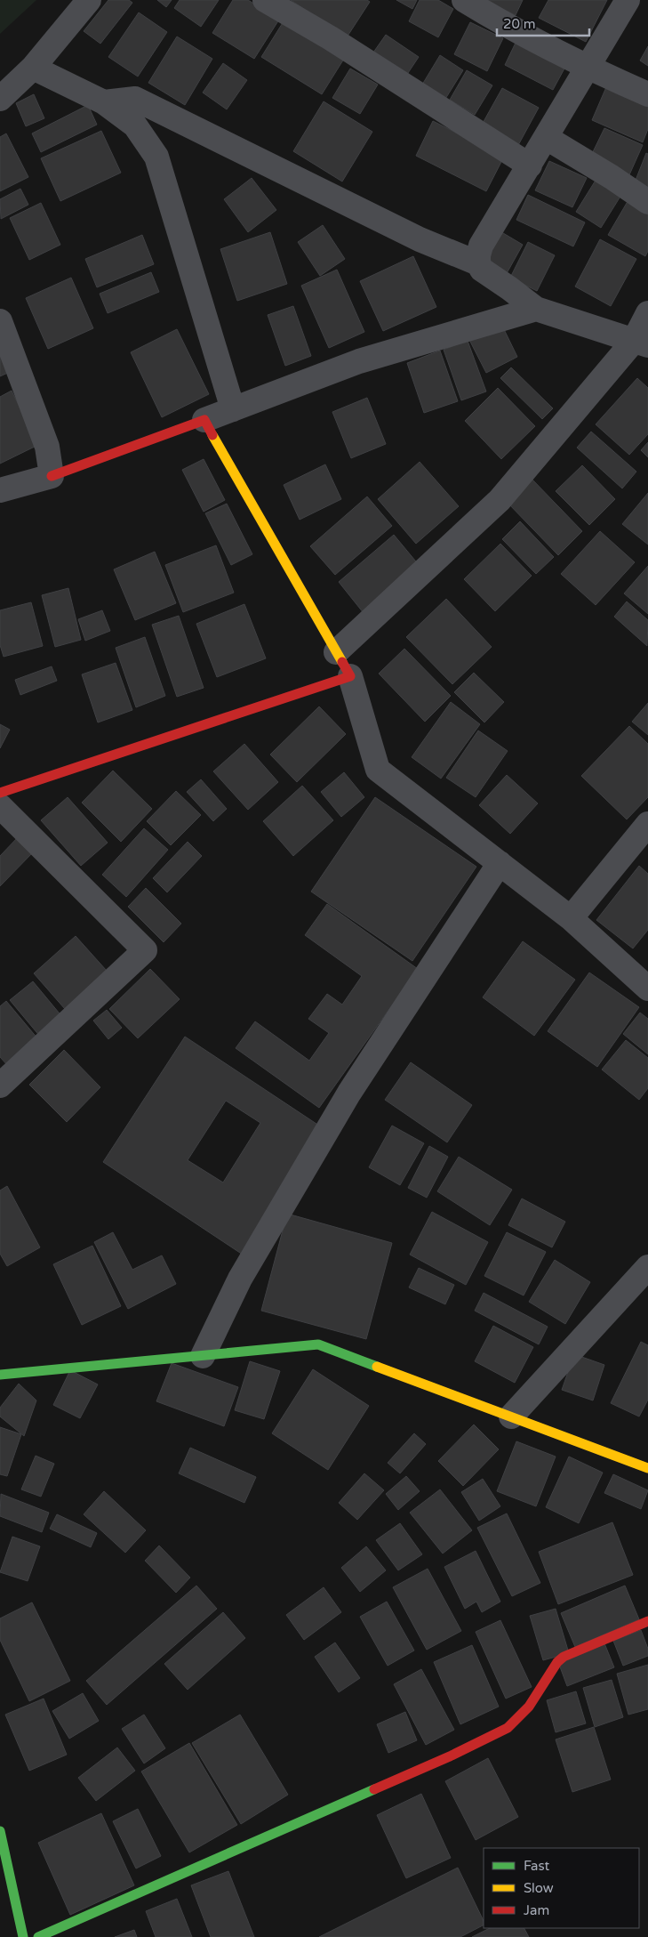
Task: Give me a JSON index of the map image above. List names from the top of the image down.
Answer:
{
  "legend": ["Fast", "Slow", "Jam"],
  "scale_bar": "20 m"
}
